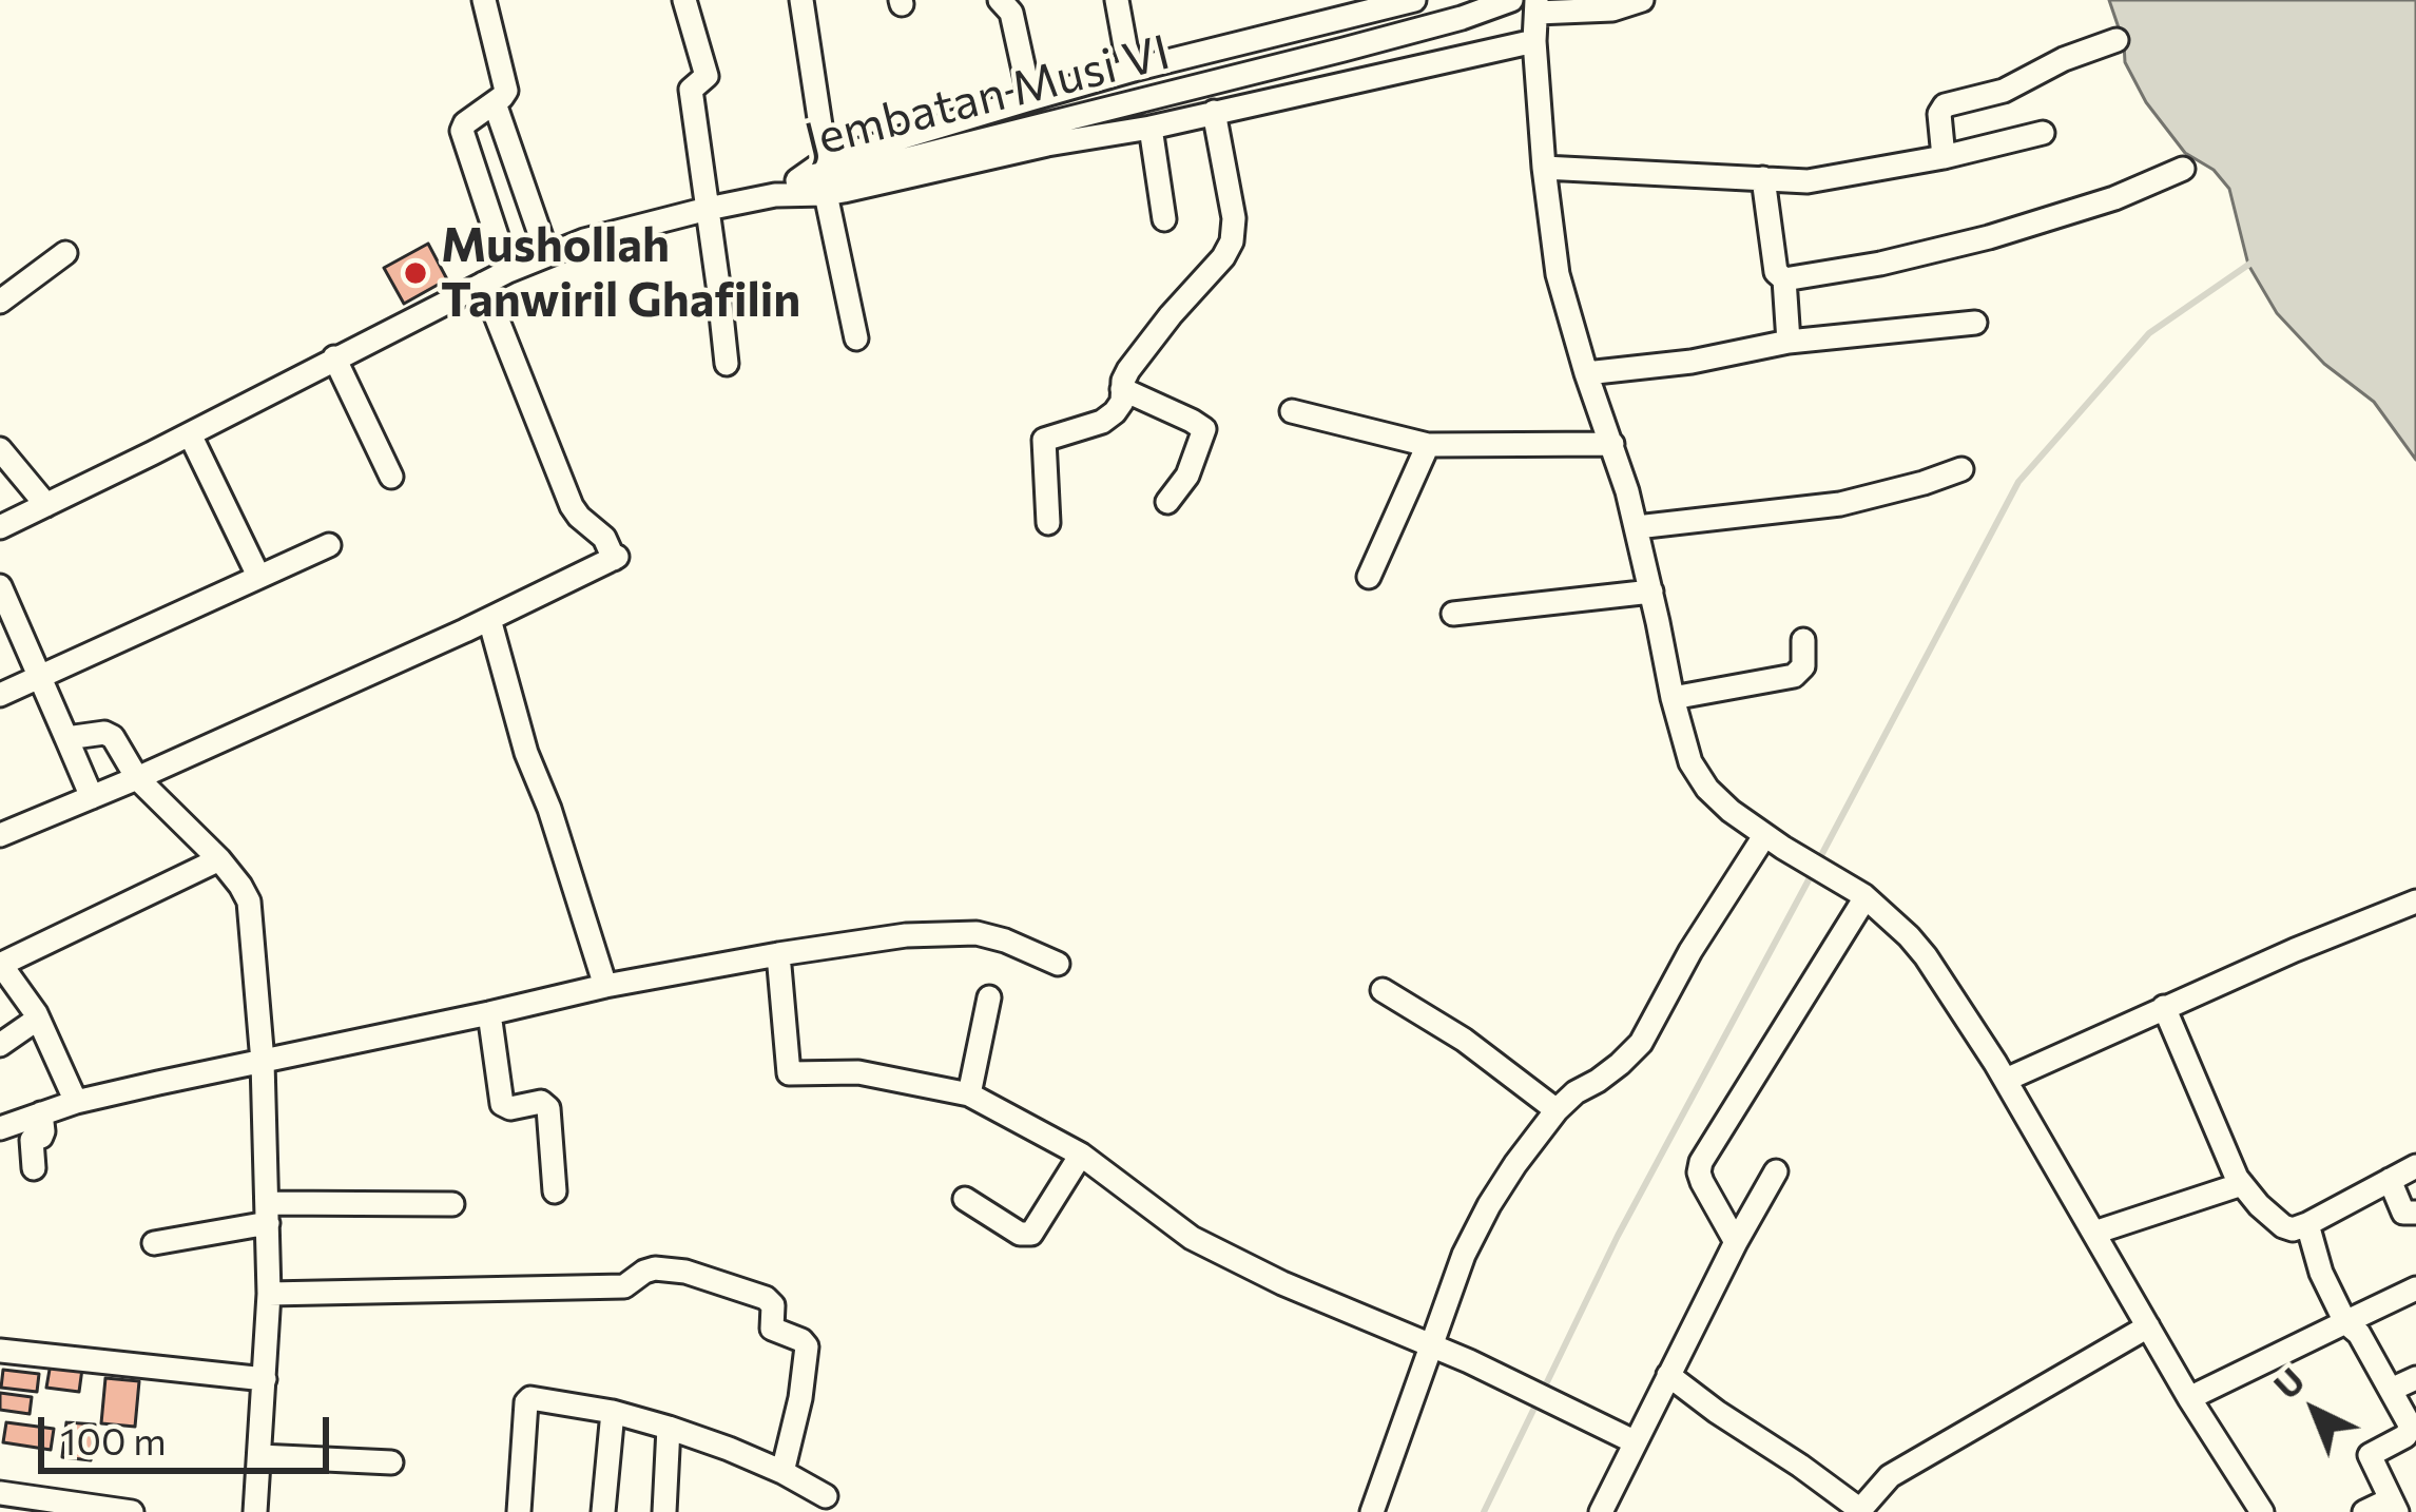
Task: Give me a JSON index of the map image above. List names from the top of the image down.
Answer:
{
  "streets": {
    "street": ["Jembatan Musi VI"]
  },
  "places": ["Mushollah Tanwiril Ghafilin"],
  "scale_bar": "100 m",
  "north": "top left"
}
